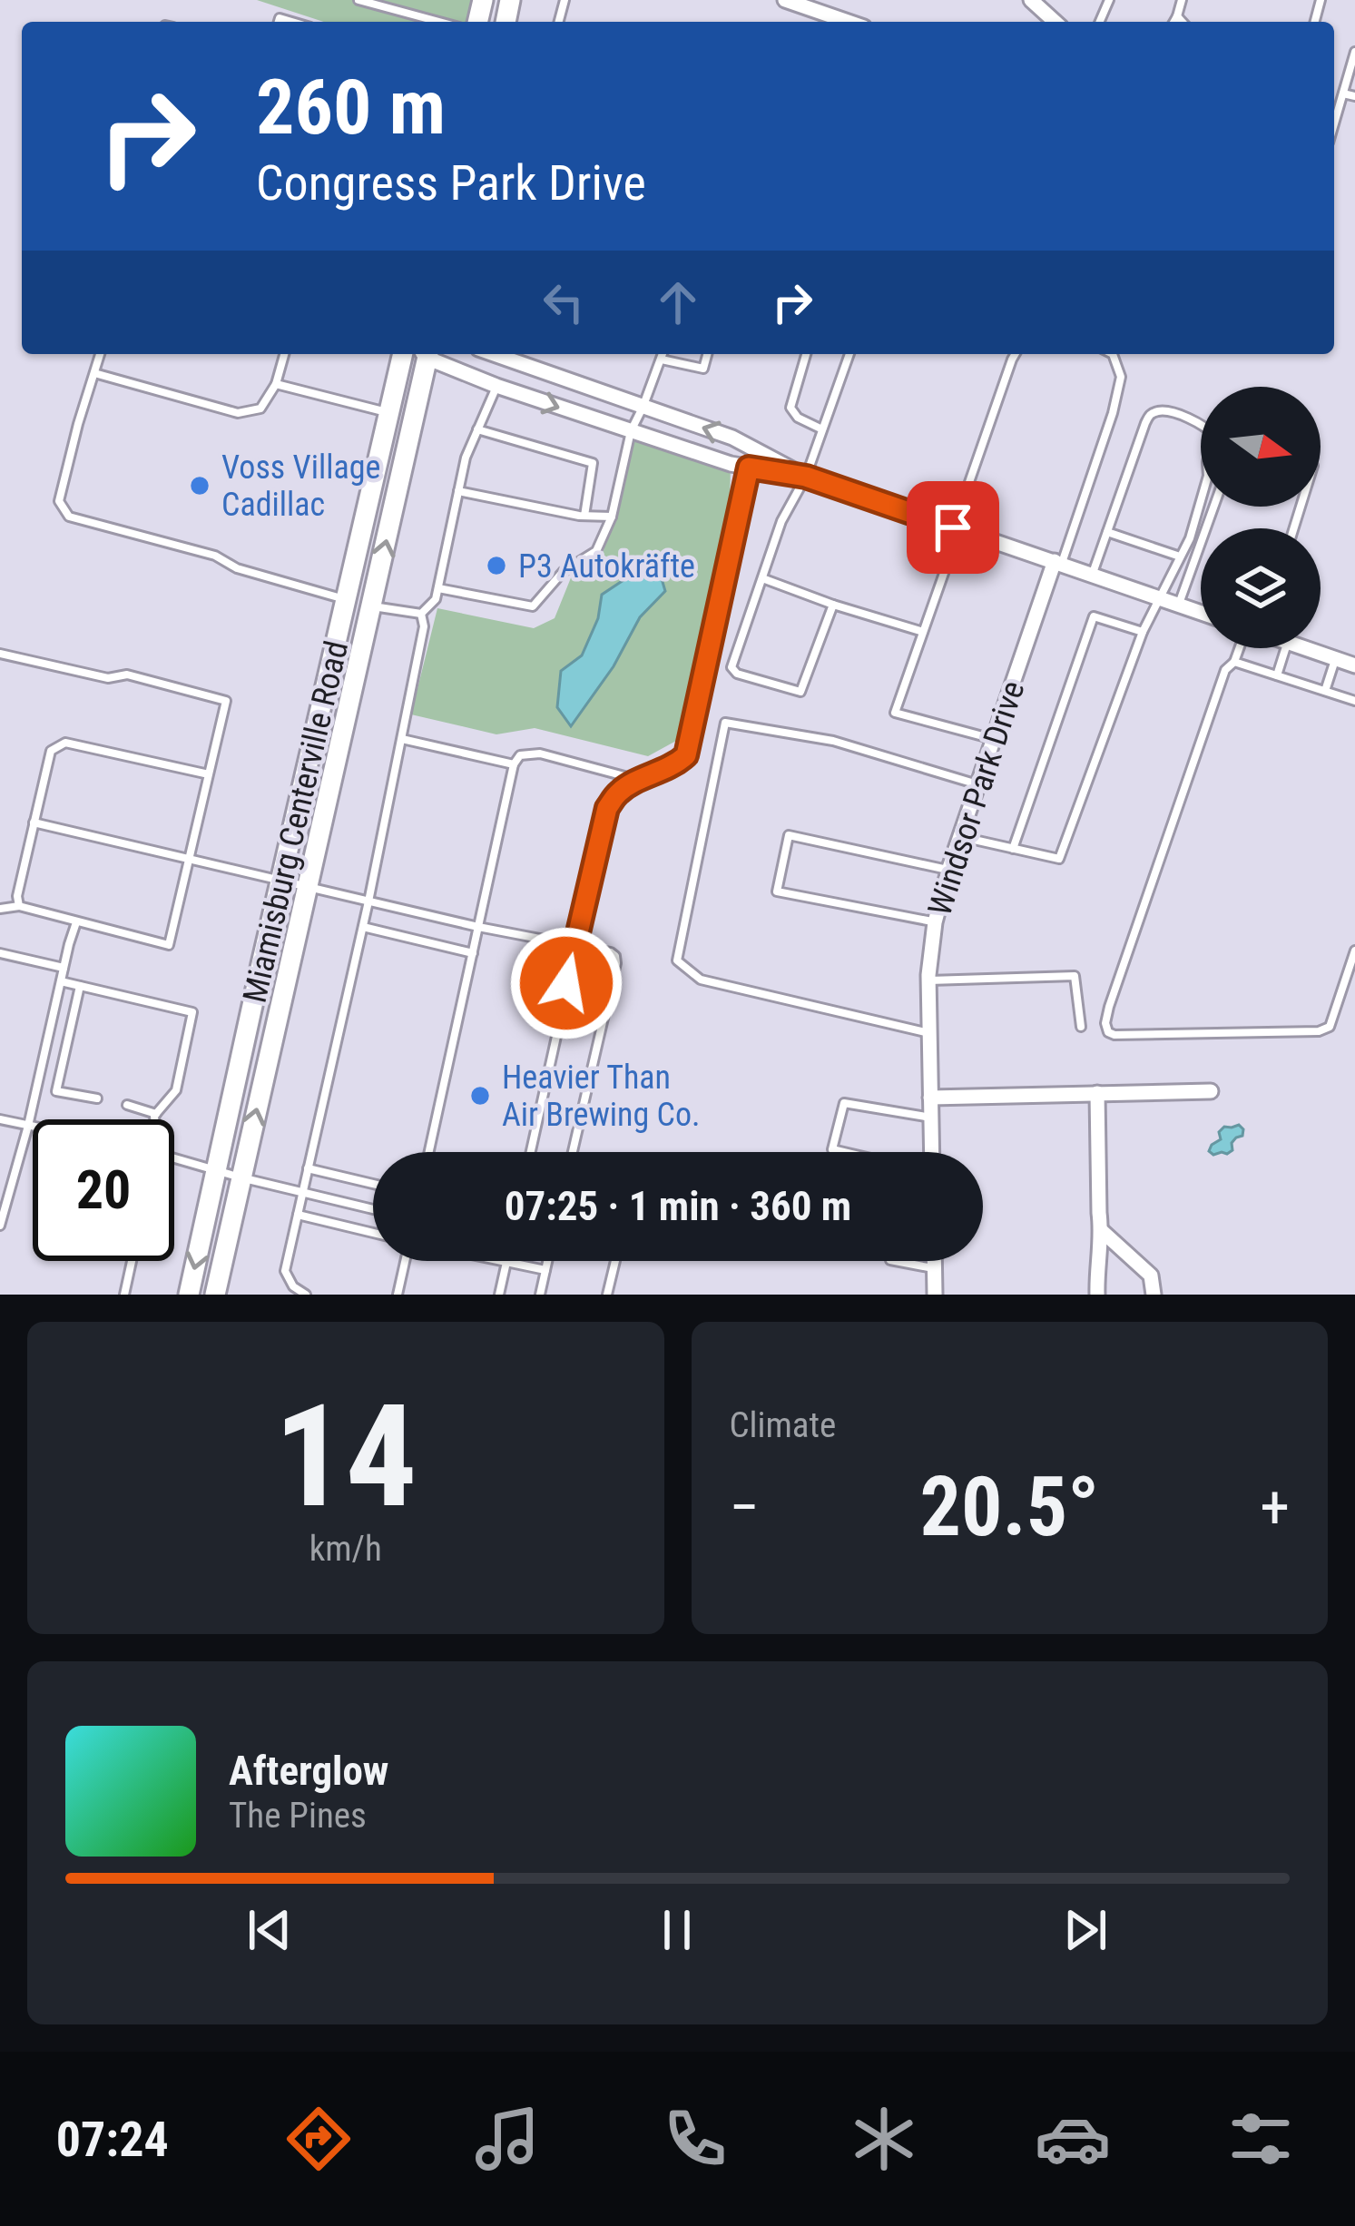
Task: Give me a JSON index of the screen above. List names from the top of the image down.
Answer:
{
  "streets": {
    "main road": ["Miamisburg Centerville Road"],
    "street": ["Windsor Park Drive"]
  },
  "places": ["Voss Village Cadillac", "P3 Autokräfte", "Heavier Than Air Brewing Co."],
  "north": "right",
  "page": {
    "turn": ["260 m", "Congress Park Drive"],
    "limit": "20",
    "trip": "07:25 · 1 min · 360 m",
    "tile": [
      ["14", "km/h"],
      "Climate"
    ],
    "heat": ["−", "20.5°", "+"],
    "song": ["Afterglow", "The Pines"],
    "tabs": "07:24"
  }
}
